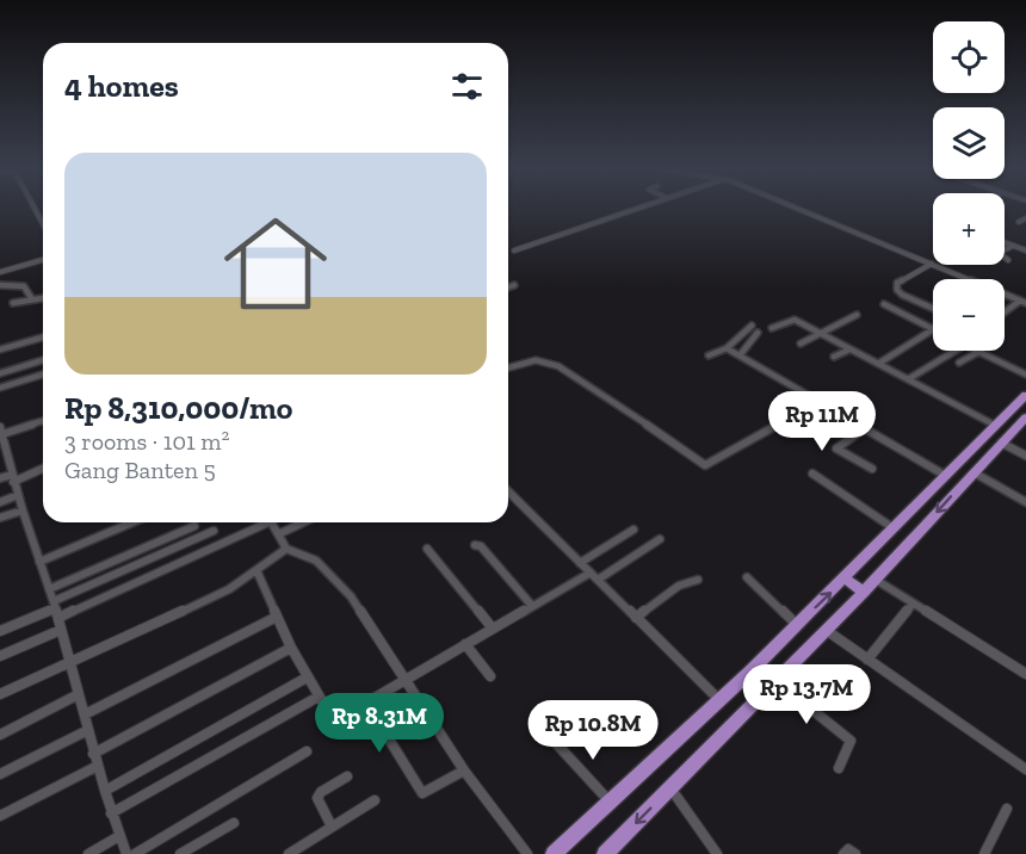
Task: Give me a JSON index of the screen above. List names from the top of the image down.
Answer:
{
  "page": {
    "map_buttons": ["+", "−"],
    "heading": "4 homes",
    "list": [
      {
        "name": "Rp 8,310,000/mo",
        "note": "3 rooms · 101 m² · Gang Banten 5"
      }
    ],
    "price": [
      "Rp 11M",
      "Rp 13.7M",
      "Rp 8.31M",
      "Rp 10.8M"
    ]
  }
}
